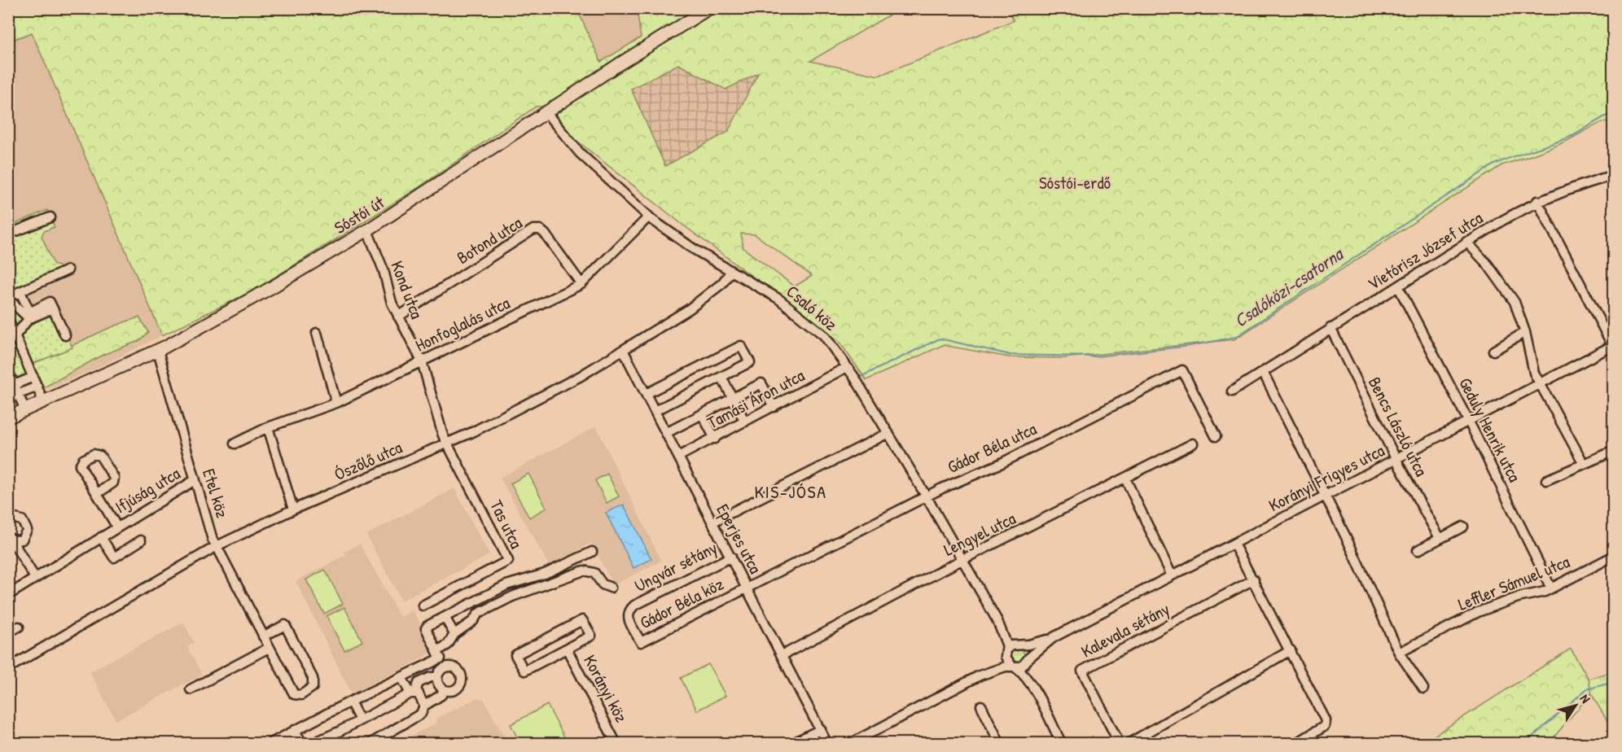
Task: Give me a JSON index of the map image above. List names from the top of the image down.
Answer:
{
  "streets": {
    "main road": ["Sóstói út"],
    "street": [
      "Botond utca",
      "Vietórisz József utca",
      "Kond utca",
      "Csaló köz",
      "Honfoglalás utca",
      "Tamási Áron utca",
      "Bencs László utca",
      "Geduly Henrik utca",
      "Gádor Béla utca",
      "Ószőlő utca",
      "Korányi Frigyes utca",
      "Ifjúság utca",
      "Etel köz",
      "Tas utca",
      "Lengyel utca",
      "Eperjes utca",
      "Ungvár sétány",
      "Leffler Sámuel utca",
      "Gádor Béla köz",
      "Kalevala sétány",
      "Korányi köz"
    ]
  },
  "crossings": [
    ["Sóstói út", "Kond utca"],
    ["Sóstói út", "Csaló köz"],
    ["Sóstói út", "Etel köz"],
    ["Botond utca", "Kond utca"],
    ["Botond utca", "Honfoglalás utca"],
    ["Vietórisz József utca", "Bencs László utca"],
    ["Vietórisz József utca", "Geduly Henrik utca"],
    ["Kond utca", "Honfoglalás utca"],
    ["Kond utca", "Ószőlő utca"],
    ["Kond utca", "Tas utca"],
    ["Csaló köz", "Honfoglalás utca"],
    ["Csaló köz", "Tamási Áron utca"],
    ["Csaló köz", "Gádor Béla utca"],
    ["Csaló köz", "Ószőlő utca"],
    ["Csaló köz", "Korányi Frigyes utca"],
    ["Csaló köz", "Lengyel utca"],
    ["Tamási Áron utca", "Eperjes utca"],
    ["Bencs László utca", "Korányi Frigyes utca"],
    ["Geduly Henrik utca", "Korányi Frigyes utca"],
    ["Geduly Henrik utca", "Leffler Sámuel utca"],
    ["Gádor Béla utca", "Eperjes utca"],
    ["Gádor Béla utca", "Gádor Béla köz"],
    ["Ószőlő utca", "Etel köz"],
    ["Ószőlő utca", "Tas utca"],
    ["Ószőlő utca", "Eperjes utca"],
    ["Ifjúság utca", "Etel köz"],
    ["Lengyel utca", "Eperjes utca"],
    ["Eperjes utca", "Ungvár sétány"],
    ["Eperjes utca", "Gádor Béla köz"],
    ["Ungvár sétány", "Gádor Béla köz"]
  ],
  "districts": ["KIS-JÓSA"],
  "water": ["Csalóközi-csatorna"],
  "parks": ["Sóstói-erdő"],
  "north": "top right"
}
